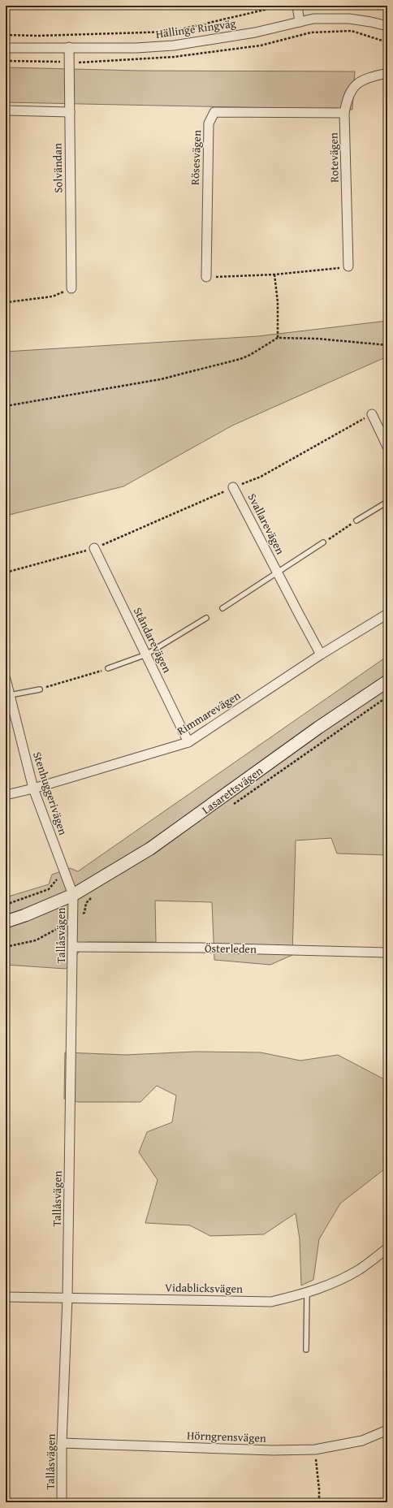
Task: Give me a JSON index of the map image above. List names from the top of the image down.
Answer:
{
  "streets": {
    "street": [
      "Hällinge Ringväg",
      "Rösesvägen",
      "Rotevägen",
      "Solvändan",
      "Svallarevägen",
      "Ståndarevägen",
      "Rimmarevägen",
      "Lasarettsvägen",
      "Stenhuggerivägen",
      "Tallåsvägen",
      "Österleden",
      "Vidablicksvägen",
      "Hörngrensvägen"
    ]
  },
  "crossings": [
    ["Hällinge Ringväg", "Solvändan"],
    ["Rösesvägen", "Rotevägen"],
    ["Svallarevägen", "Rimmarevägen"],
    ["Ståndarevägen", "Rimmarevägen"],
    ["Rimmarevägen", "Stenhuggerivägen"],
    ["Lasarettsvägen", "Stenhuggerivägen"],
    ["Lasarettsvägen", "Tallåsvägen"],
    ["Stenhuggerivägen", "Tallåsvägen"],
    ["Tallåsvägen", "Österleden"],
    ["Tallåsvägen", "Vidablicksvägen"],
    ["Tallåsvägen", "Hörngrensvägen"]
  ]
}
